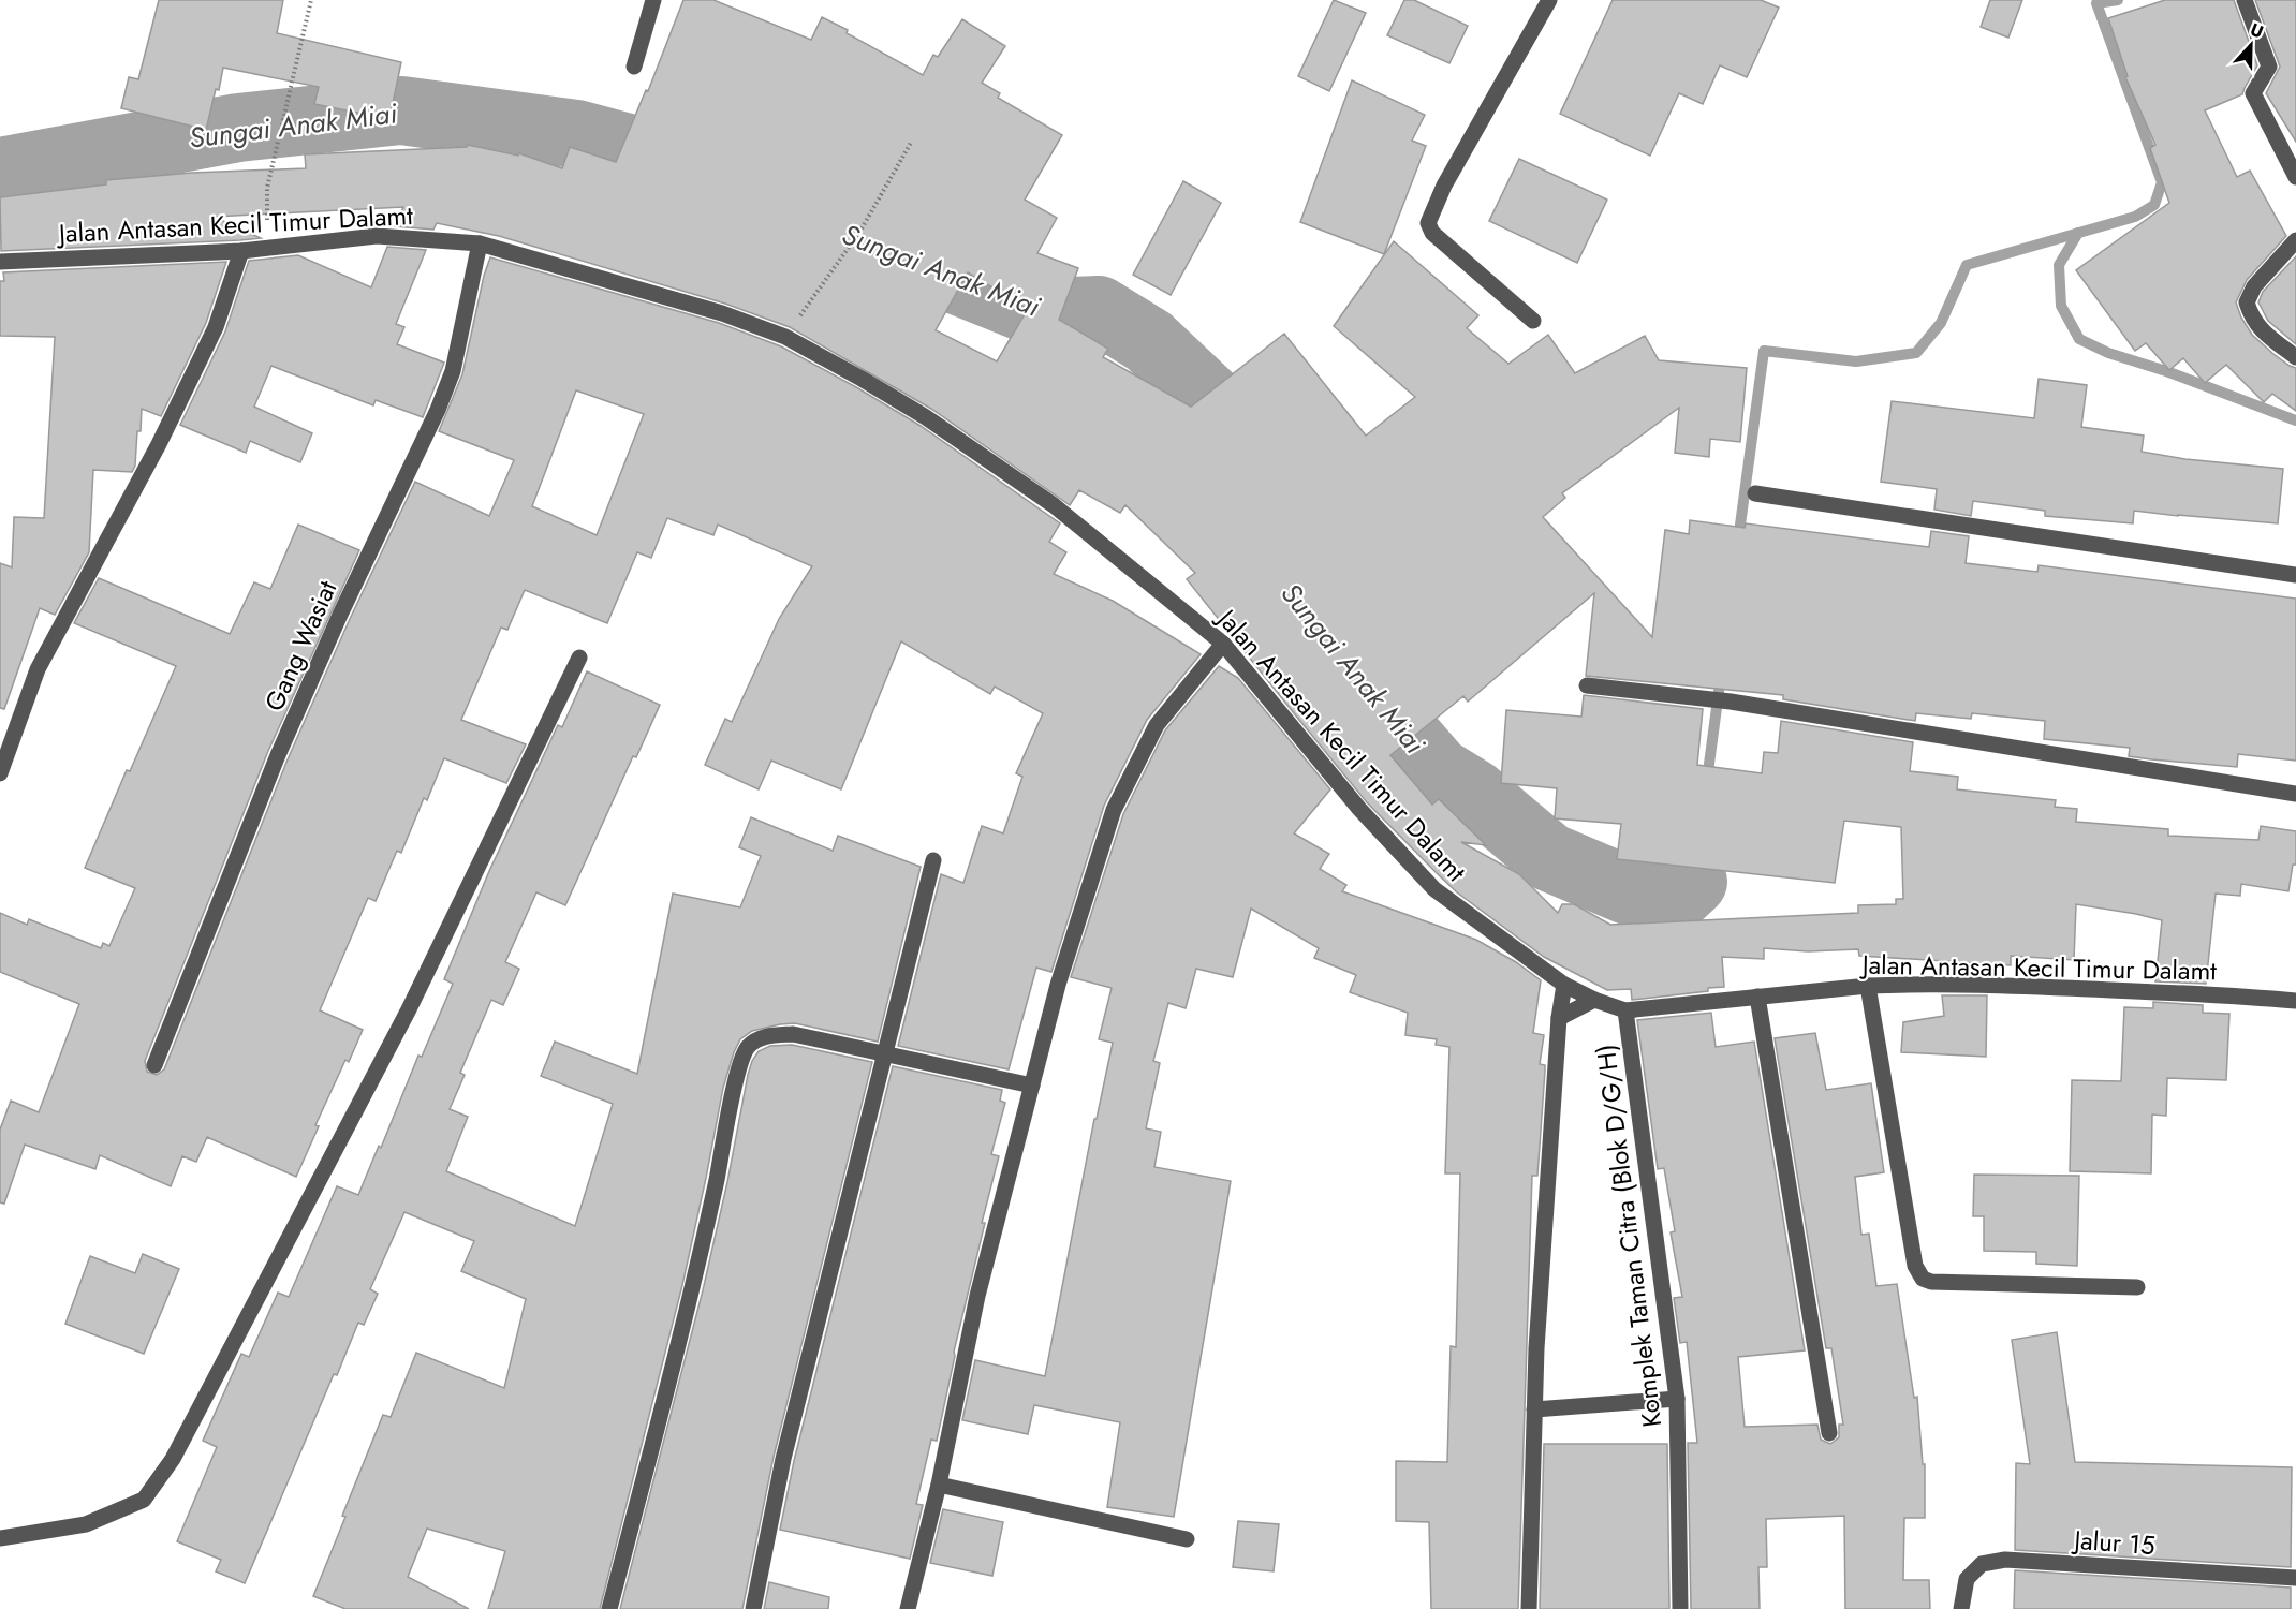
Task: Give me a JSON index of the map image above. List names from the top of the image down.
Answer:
{
  "streets": {
    "street": [
      "Jalan Antasan Kecil Timur Dalamt",
      "Gang Wasiat",
      "Komplek Taman Citra (Blok D/G/H)",
      "Jalur 15"
    ]
  },
  "crossings": [
    ["Jalan Antasan Kecil Timur Dalamt", "Gang Wasiat"],
    ["Jalan Antasan Kecil Timur Dalamt", "Komplek Taman Citra (Blok D/G/H)"]
  ],
  "water": ["Sungai Anak Miai"],
  "north": "top"
}
